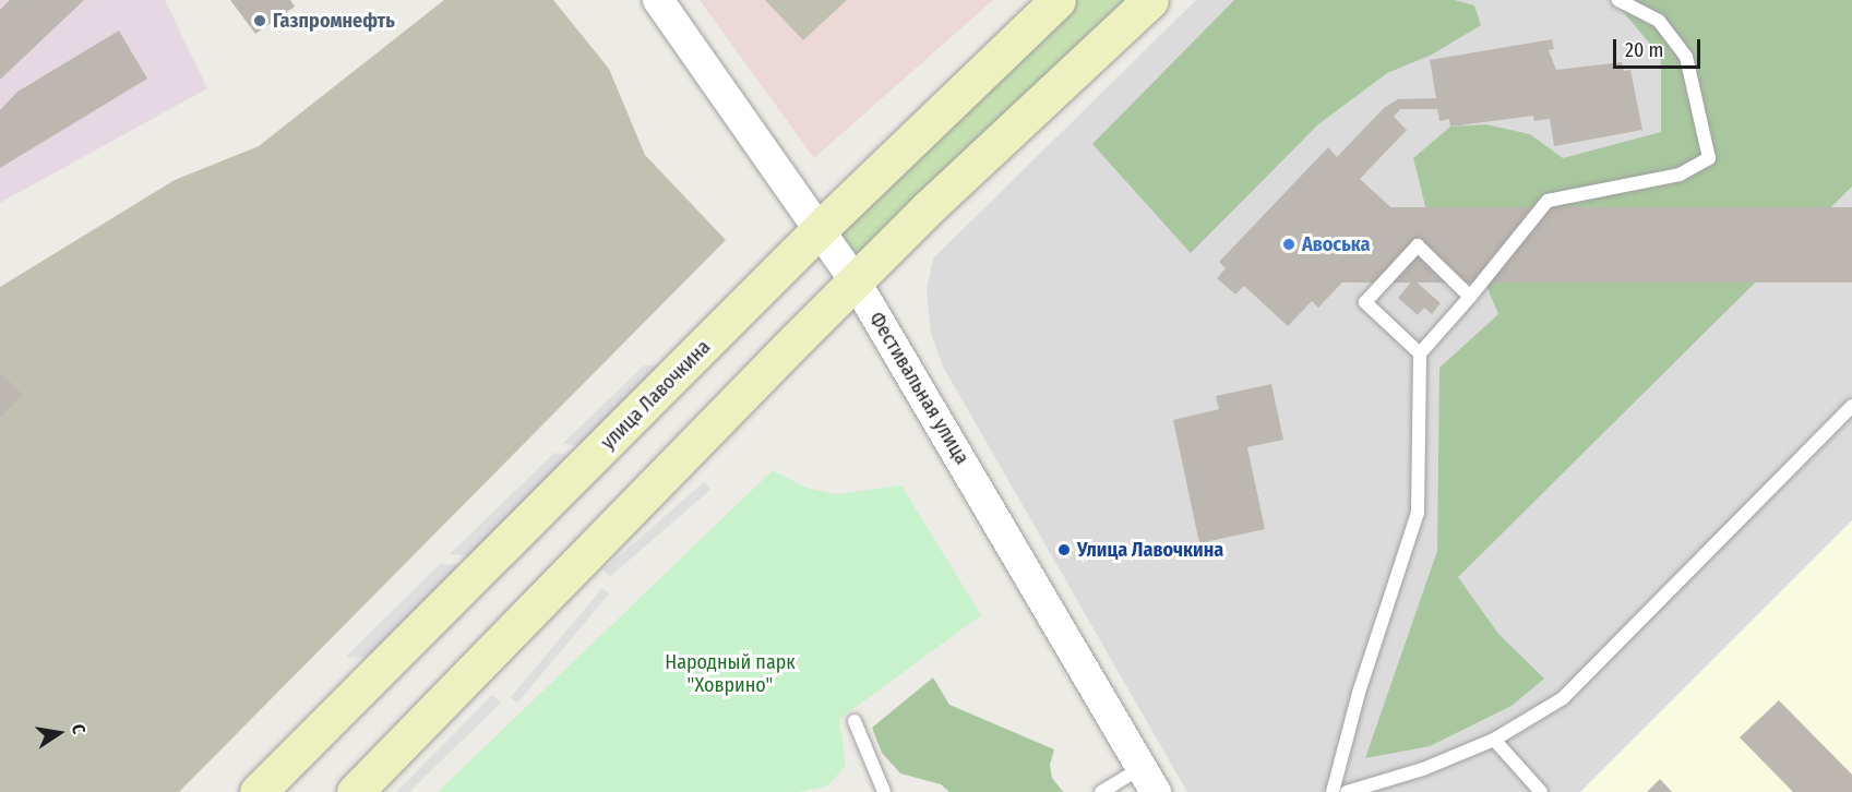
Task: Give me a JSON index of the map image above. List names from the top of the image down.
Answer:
{
  "streets": {
    "main road": ["улица Лавочкина"],
    "street": ["Фестивальная улица"]
  },
  "crossings": [
    ["Фестивальная улица", "улица Лавочкина"]
  ],
  "parks": ["Народный парк \"Ховрино\""],
  "places": ["Газпромнефть", "Авоська", "Улица Лавочкина"],
  "scale_bar": "20 m",
  "north": "right"
}
